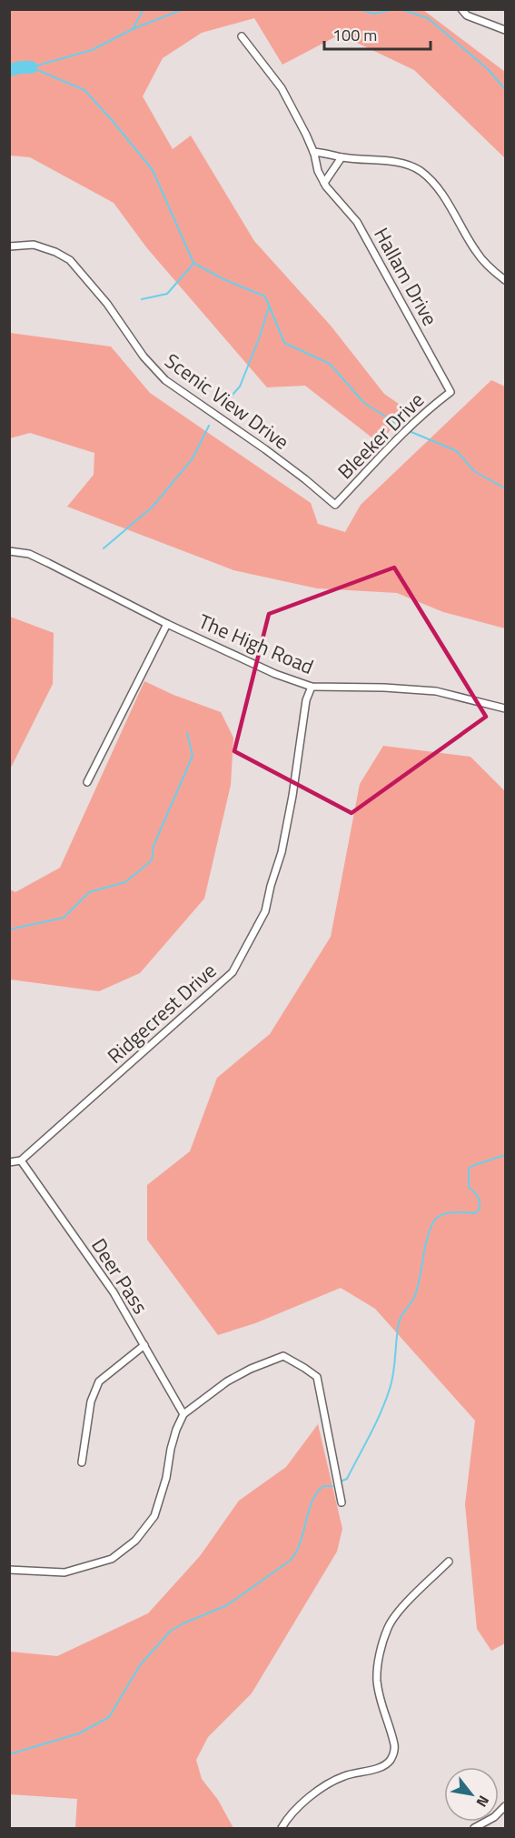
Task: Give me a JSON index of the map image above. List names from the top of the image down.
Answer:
{
  "streets": {
    "street": [
      "Hallam Drive",
      "Scenic View Drive",
      "Bleeker Drive",
      "The High Road",
      "Ridgecrest Drive",
      "Deer Pass"
    ]
  },
  "crossings": [
    ["Hallam Drive", "Bleeker Drive"],
    ["Scenic View Drive", "Bleeker Drive"],
    ["The High Road", "Ridgecrest Drive"],
    ["Ridgecrest Drive", "Deer Pass"]
  ],
  "scale_bar": "100 m",
  "north": "bottom right"
}
